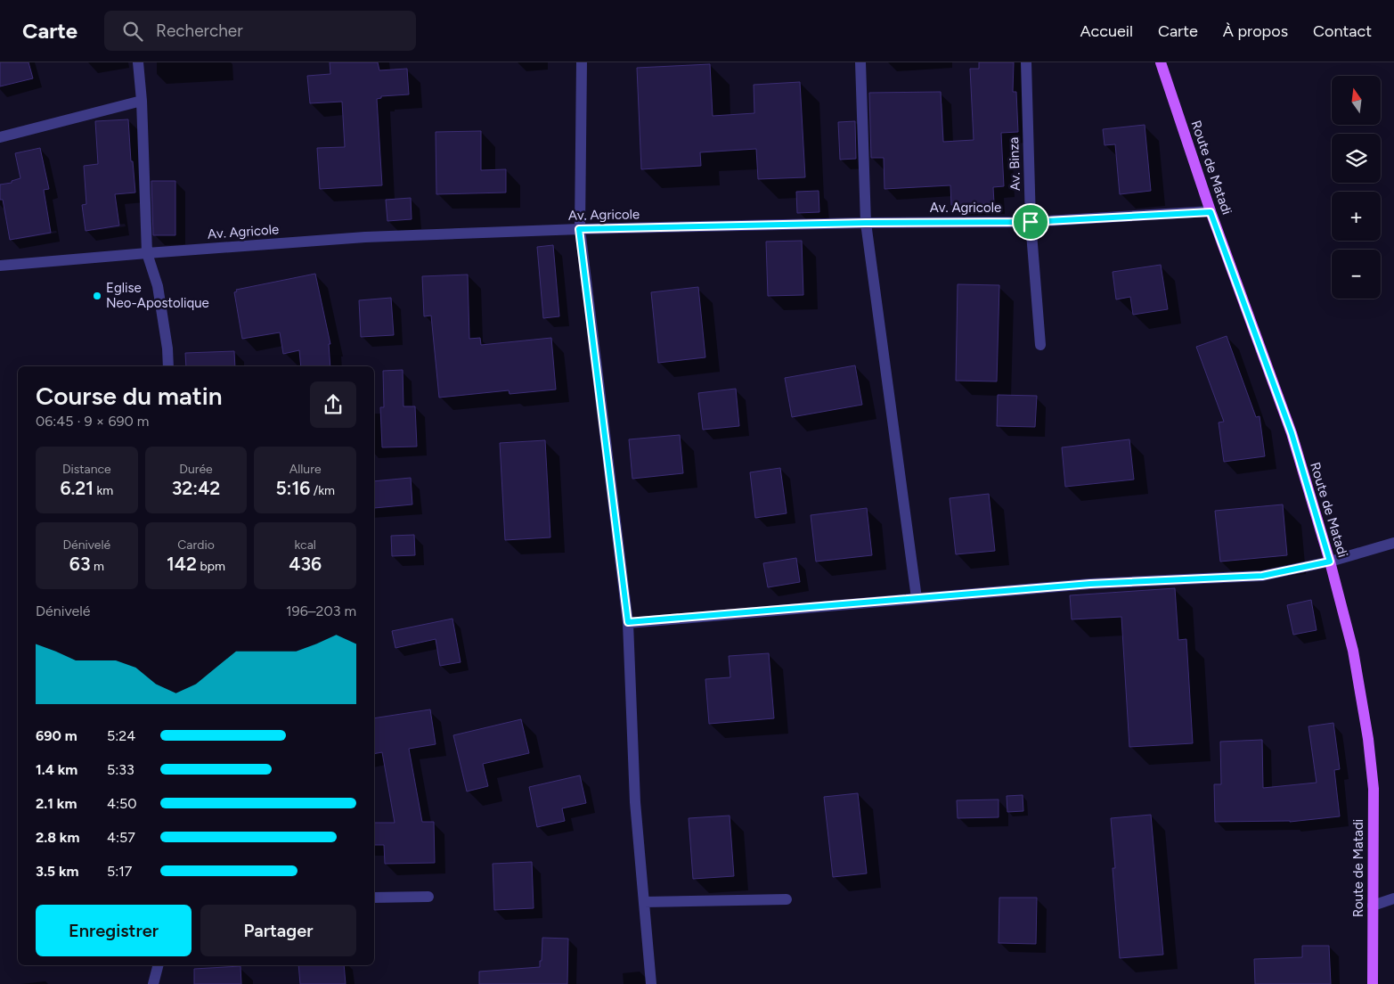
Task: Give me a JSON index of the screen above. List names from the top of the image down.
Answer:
{
  "streets": {
    "main road": ["Route de Matadi"],
    "street": ["Av. Binza", "Av. Agricole"]
  },
  "crossings": [
    ["Av. Binza", "Av. Agricole"],
    ["Route de Matadi", "Av. Agricole"]
  ],
  "places": ["Eglise Neo-Apostolique"],
  "north": "top",
  "page": {
    "header": "Carte",
    "search": "Rechercher",
    "nav": [
      "Accueil",
      "Carte",
      "À propos",
      "Contact"
    ],
    "map_buttons": ["+", "−"],
    "heading": ["Course du matin", "06:45 · 9 × 690 m"],
    "stats": [
      ["Distance", "6.21 km"],
      ["Durée", "32:42"],
      ["Allure", "5:16 /km"],
      ["Dénivelé", "63 m"],
      ["Cardio", "142 bpm"],
      ["kcal", "436"]
    ],
    "chart": ["Dénivelé", "196–203 m"],
    "list": [
      {
        "name": "690 m",
        "note": "5:24"
      },
      {
        "name": "1.4 km",
        "note": "5:33"
      },
      {
        "name": "2.1 km",
        "note": "4:50"
      },
      {
        "name": "2.8 km",
        "note": "4:57"
      },
      {
        "name": "3.5 km",
        "note": "5:17"
      }
    ],
    "buttons": ["Enregistrer", "Partager"]
  }
}
